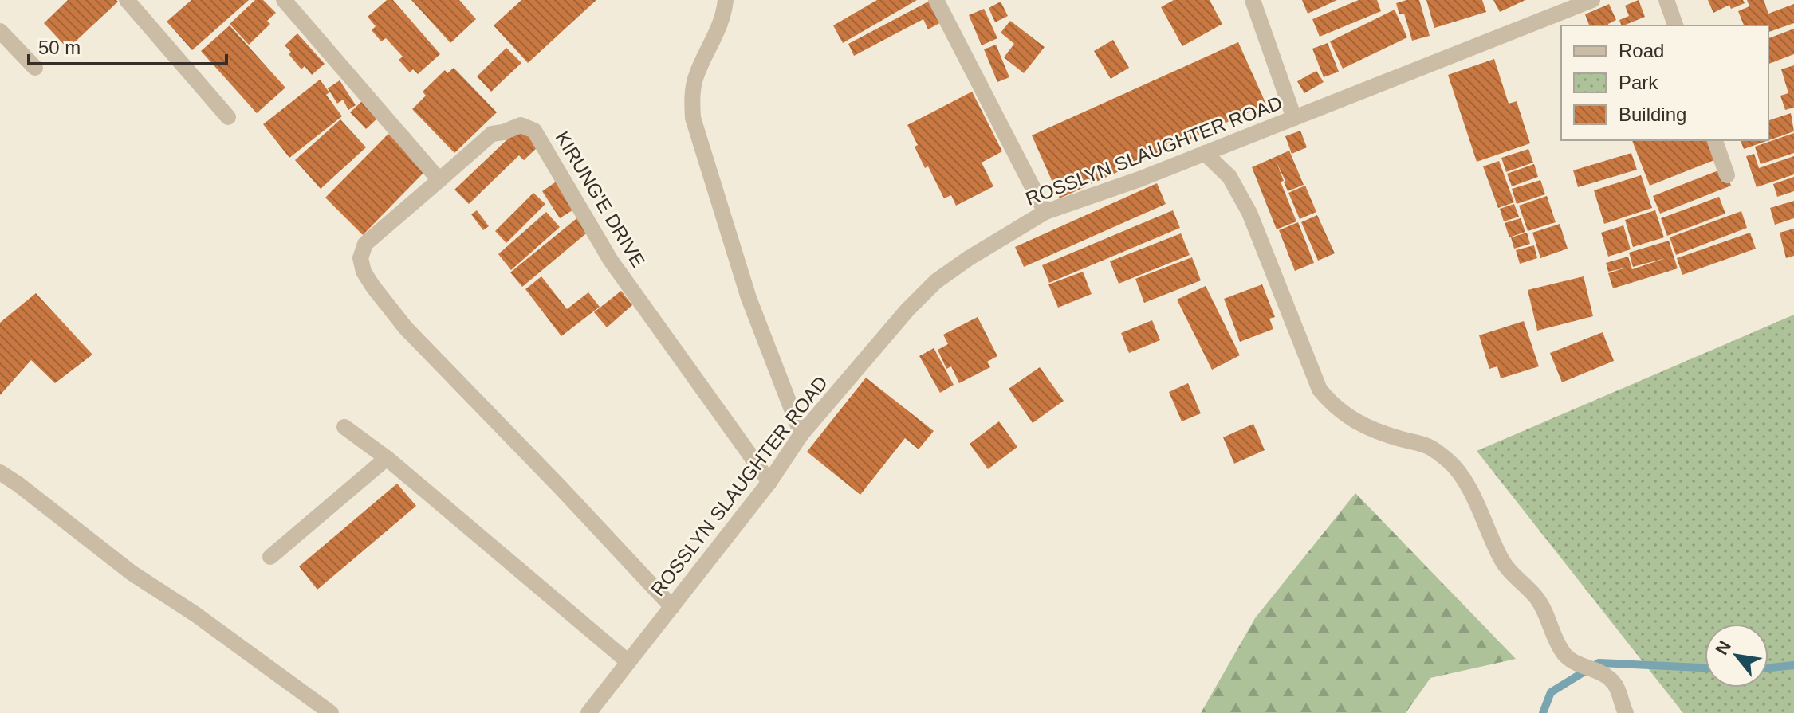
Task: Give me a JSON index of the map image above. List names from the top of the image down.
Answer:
{
  "streets": {
    "street": ["ROSSLYN SLAUGHTER ROAD", "KIRUNG'E DRIVE"]
  },
  "crossings": [
    ["ROSSLYN SLAUGHTER ROAD", "KIRUNG'E DRIVE"]
  ],
  "legend": ["Road", "Park", "Building"],
  "scale_bar": "50 m",
  "north": "top left"
}
